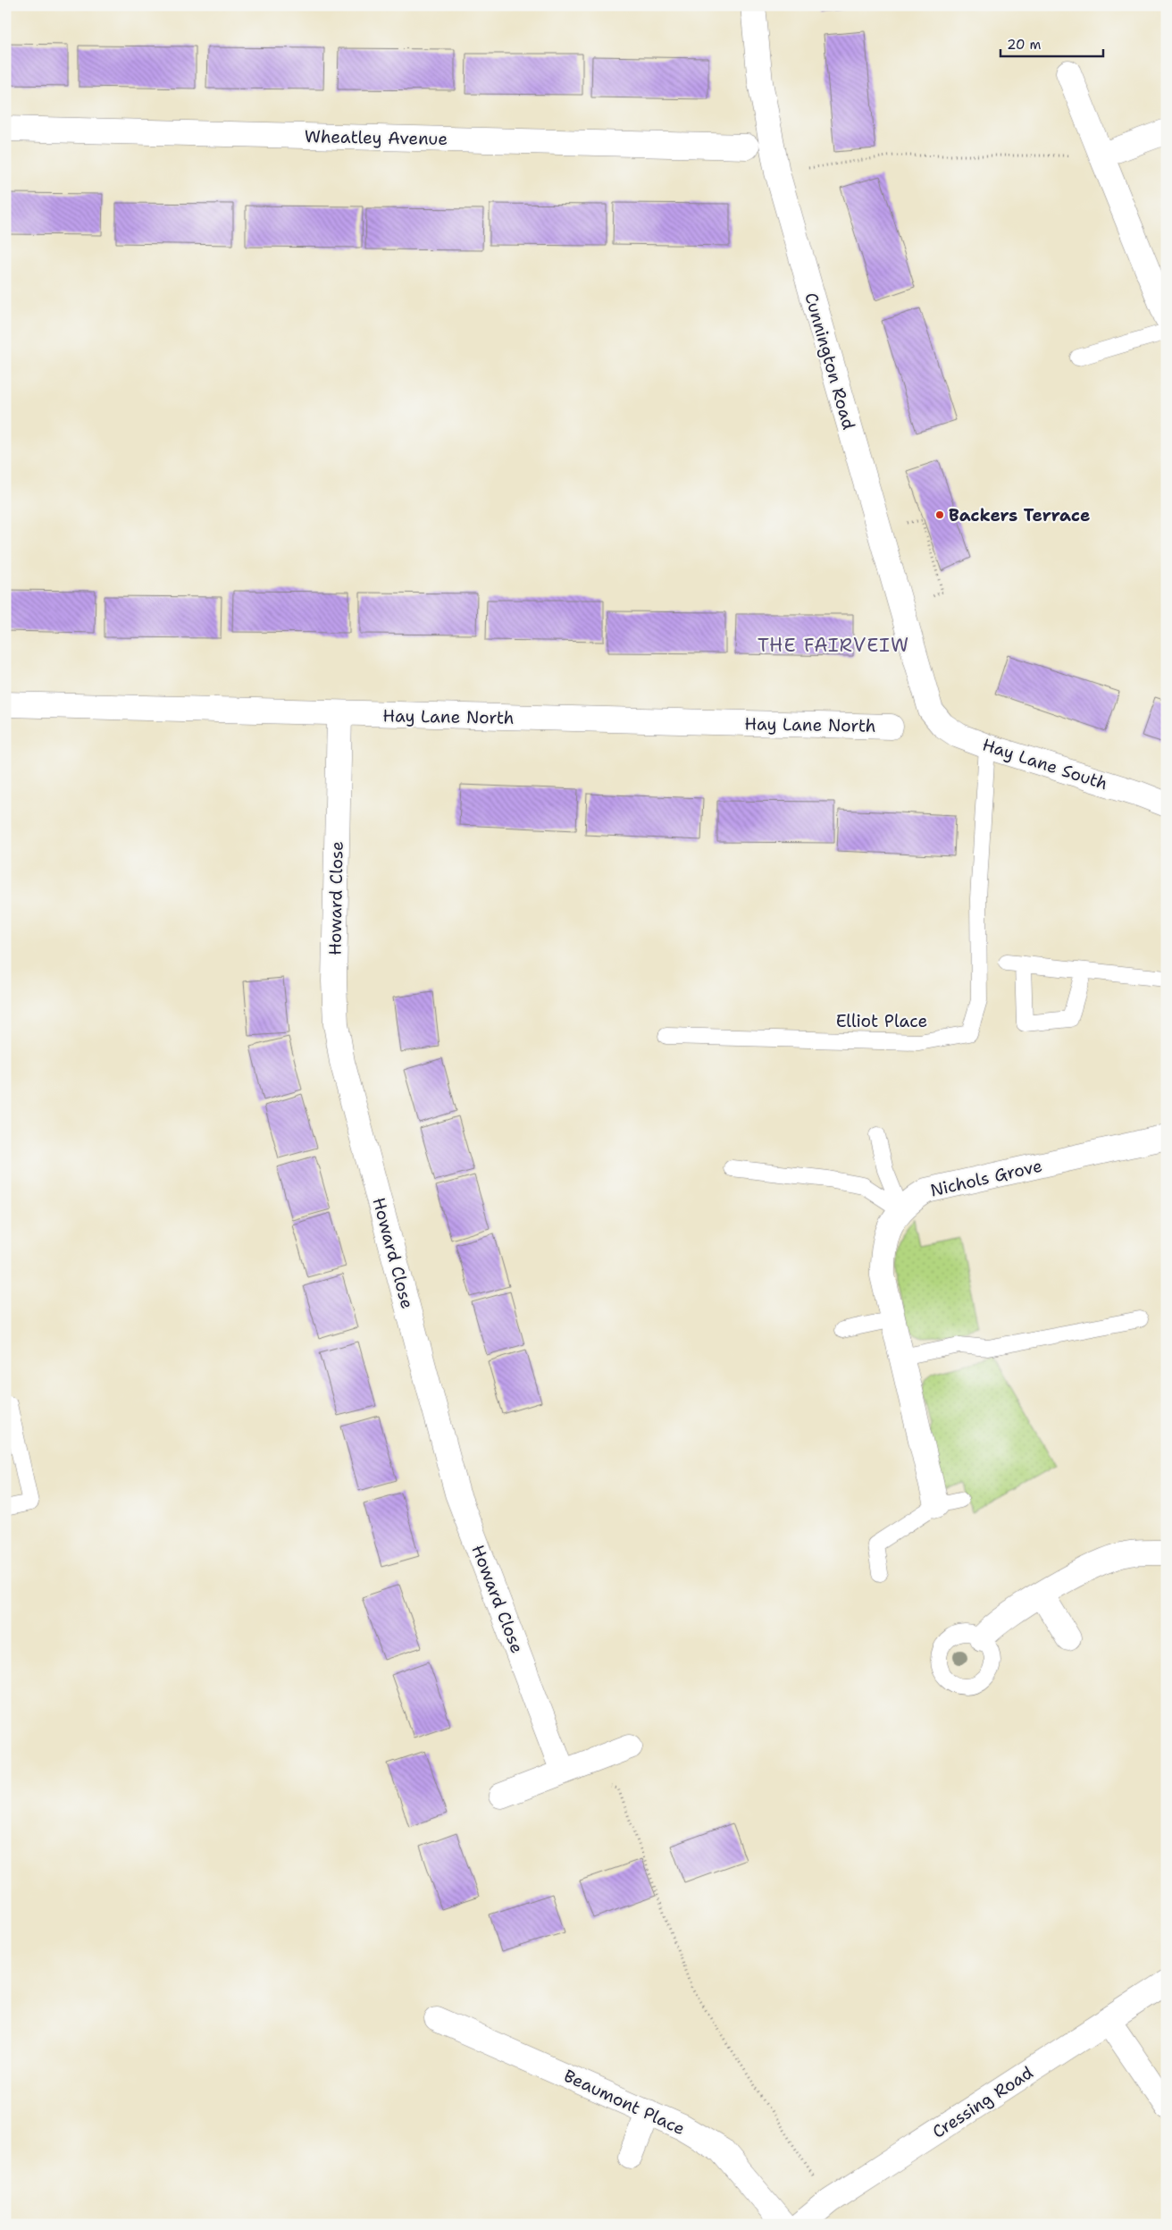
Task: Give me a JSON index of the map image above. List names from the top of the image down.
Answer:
{
  "streets": {
    "street": [
      "Wheatley Avenue",
      "Cunnington Road",
      "Hay Lane North",
      "Hay Lane South",
      "Howard Close",
      "Nichols Grove",
      "Beaumont Place",
      "Cressing Road"
    ],
    "lane": ["Elliot Place"]
  },
  "crossings": [
    ["Cunnington Road", "Hay Lane South"],
    ["Hay Lane North", "Howard Close"],
    ["Hay Lane South", "Elliot Place"]
  ],
  "districts": ["THE FAIRVEIW"],
  "places": ["Backers Terrace"],
  "scale_bar": "20 m"
}
